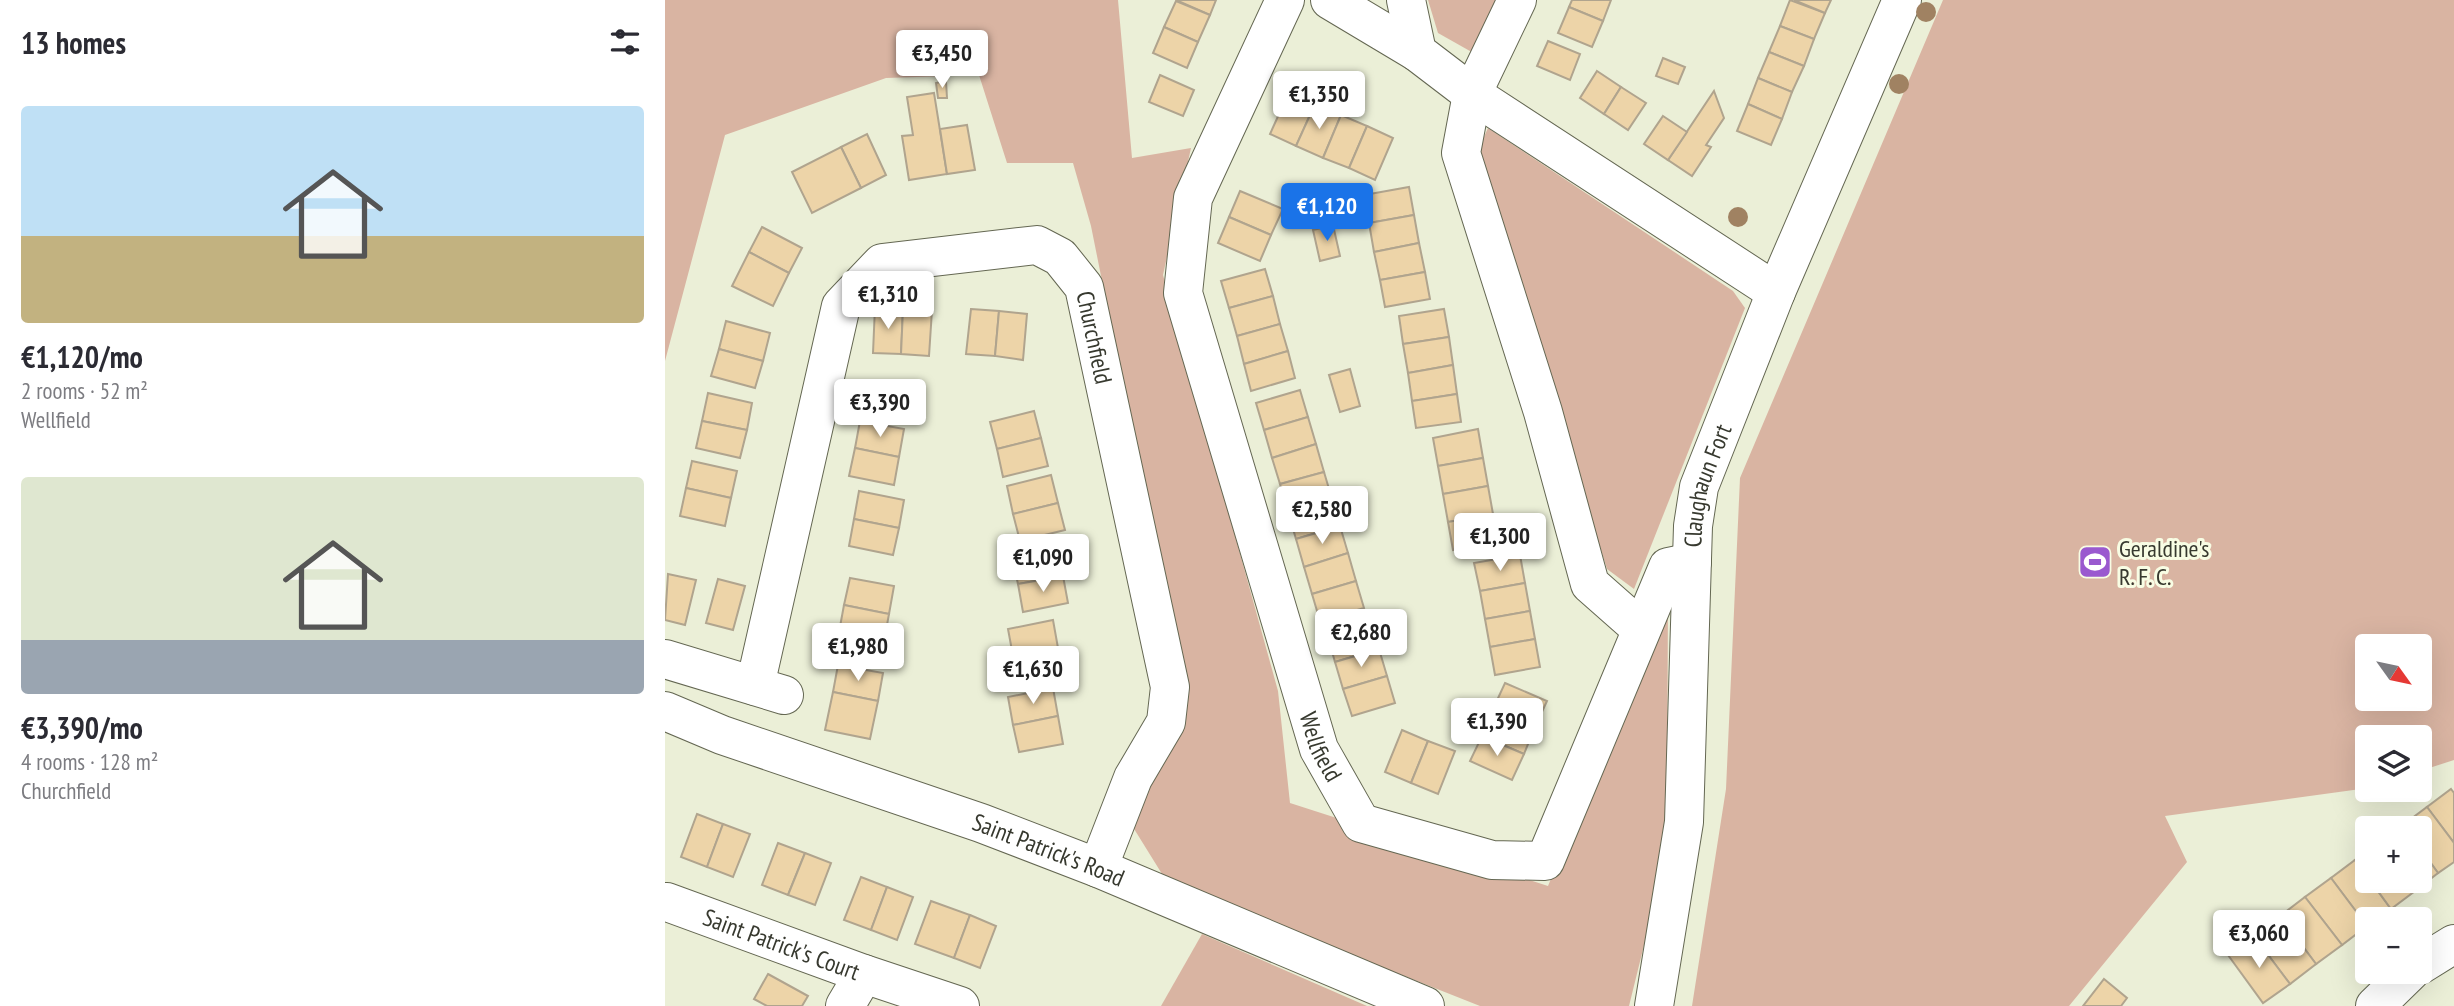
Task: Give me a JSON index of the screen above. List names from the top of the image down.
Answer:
{
  "streets": {
    "street": [
      "Churchfield",
      "Claughaun Fort",
      "Wellfield",
      "Saint Patrick's Road",
      "Saint Patrick's Court"
    ]
  },
  "crossings": [
    ["Churchfield", "Saint Patrick's Road"],
    ["Claughaun Fort", "Wellfield"]
  ],
  "places": {
    "sports": ["Geraldine's R. F. C."]
  },
  "north": "bottom right",
  "page": {
    "heading": "13 homes",
    "price": [
      "€3,450",
      "€1,350",
      "€1,120",
      "€1,310",
      "€3,390",
      "€2,580",
      "€1,300",
      "€1,090",
      "€2,680",
      "€1,980",
      "€1,630",
      "€1,390",
      "€3,060"
    ],
    "list": [
      {
        "name": "€1,120/mo",
        "note": "2 rooms · 52 m² · Wellfield"
      },
      {
        "name": "€3,390/mo",
        "note": "4 rooms · 128 m² · Churchfield"
      }
    ],
    "map_buttons": ["+", "−"]
  }
}
